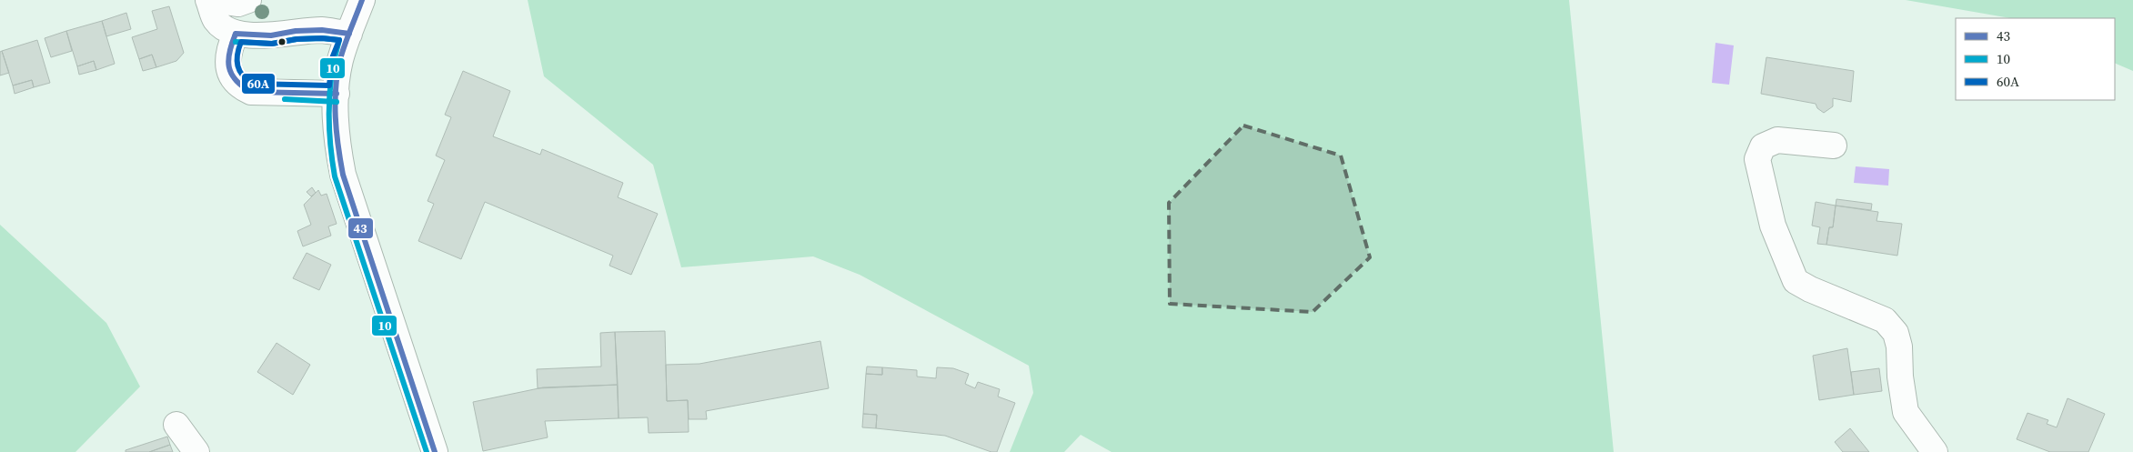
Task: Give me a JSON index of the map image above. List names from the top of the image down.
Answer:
{
  "lines": ["transit line 43", "transit line 10", "transit line 60A"],
  "legend": ["43", "10", "60A"]
}
